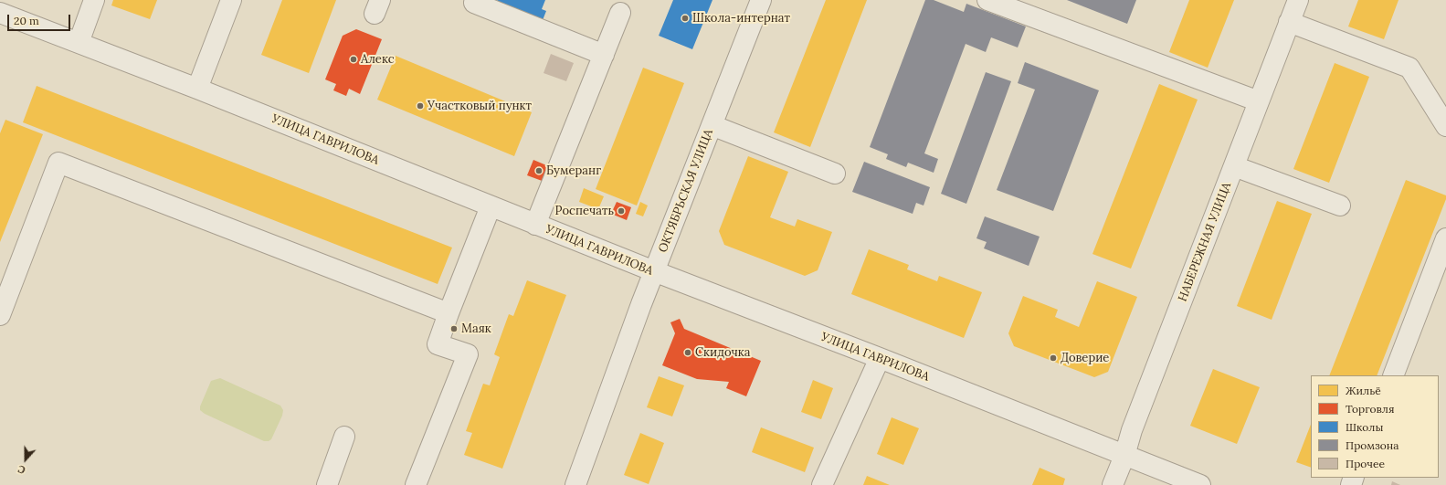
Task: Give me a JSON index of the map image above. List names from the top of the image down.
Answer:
{
  "streets": {
    "street": ["УЛИЦА ГАВРИЛОВА", "ОКТЯБРЬСКАЯ УЛИЦА", "НАБЕРЕЖНАЯ УЛИЦА"]
  },
  "crossings": [
    ["УЛИЦА ГАВРИЛОВА", "ОКТЯБРЬСКАЯ УЛИЦА"],
    ["УЛИЦА ГАВРИЛОВА", "НАБЕРЕЖНАЯ УЛИЦА"]
  ],
  "places": [
    "Школа-интернат",
    "Алекс",
    "Участковый пункт",
    "Бумеранг",
    "Роспечать",
    "Маяк",
    "Скидочка",
    "Доверие"
  ],
  "legend": [
    "Жильё",
    "Торговля",
    "Школы",
    "Промзона",
    "Прочее"
  ],
  "scale_bar": "20 m",
  "north": "bottom"
}
